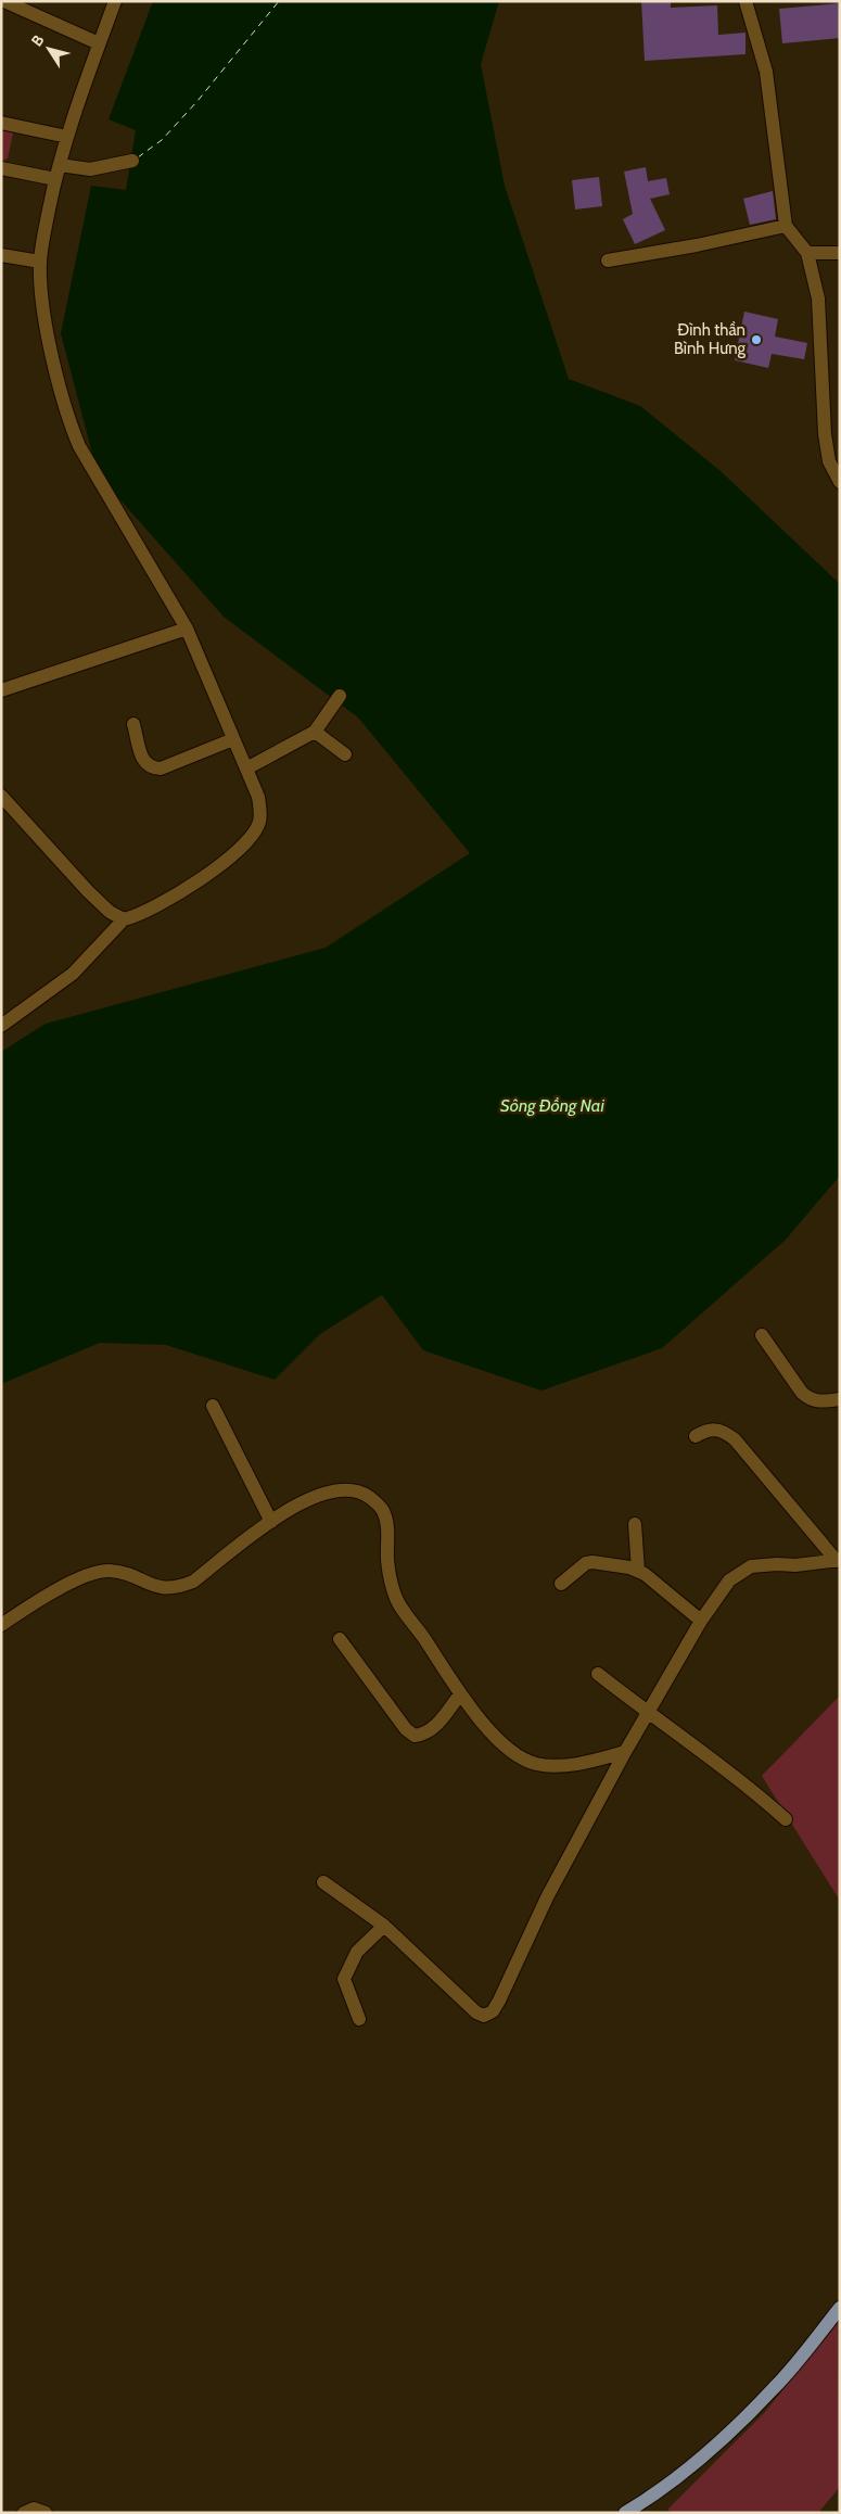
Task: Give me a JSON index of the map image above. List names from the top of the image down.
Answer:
{
  "water": ["Sông Đồng Nai"],
  "places": ["Đình thần Bình Hưng"],
  "north": "top left"
}
